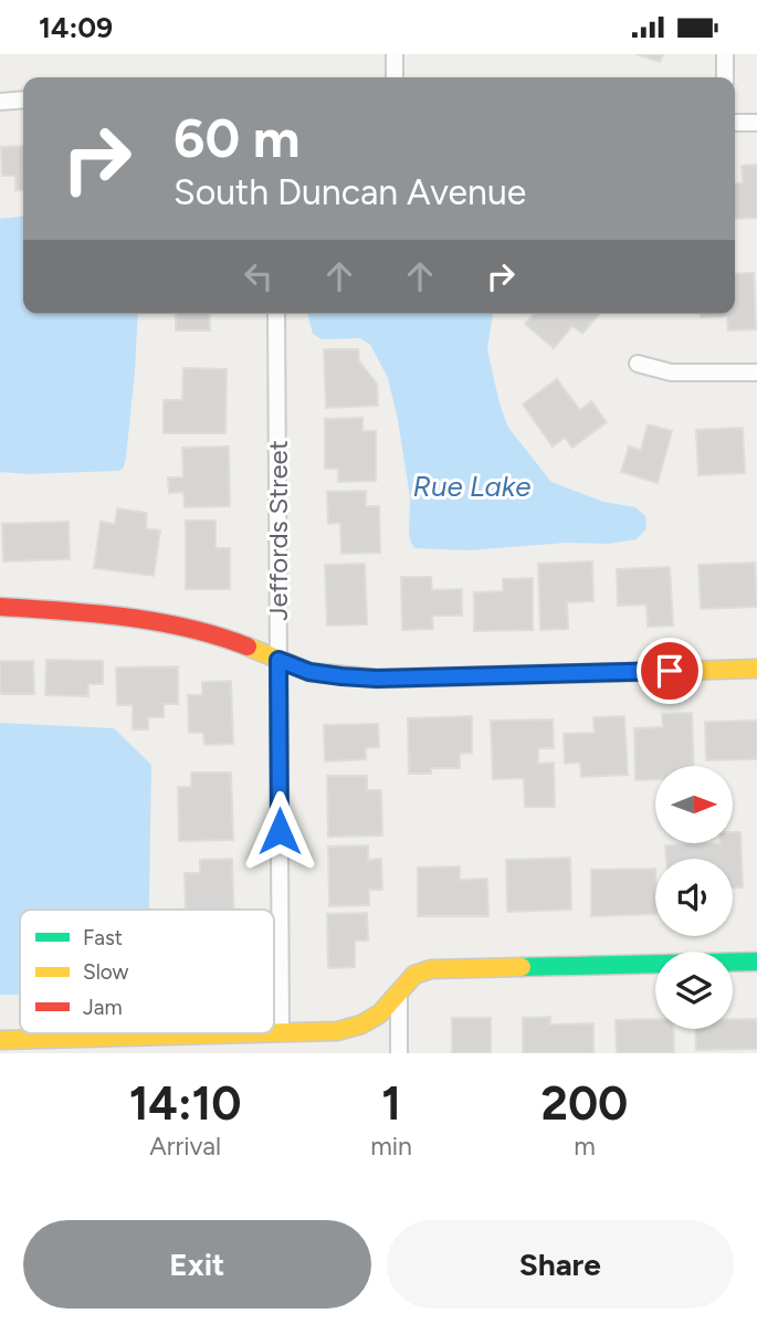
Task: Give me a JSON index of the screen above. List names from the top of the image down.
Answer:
{
  "streets": {
    "street": ["Jeffords Street"]
  },
  "water": ["Rue Lake"],
  "legend": ["Fast", "Slow", "Jam"],
  "north": "right",
  "page": {
    "status": "14:09",
    "turn": ["60 m", "South Duncan Avenue"],
    "eta": [
      "14:10",
      "Arrival",
      "1",
      "min",
      "200",
      "m"
    ],
    "buttons": ["Exit", "Share"]
  }
}
